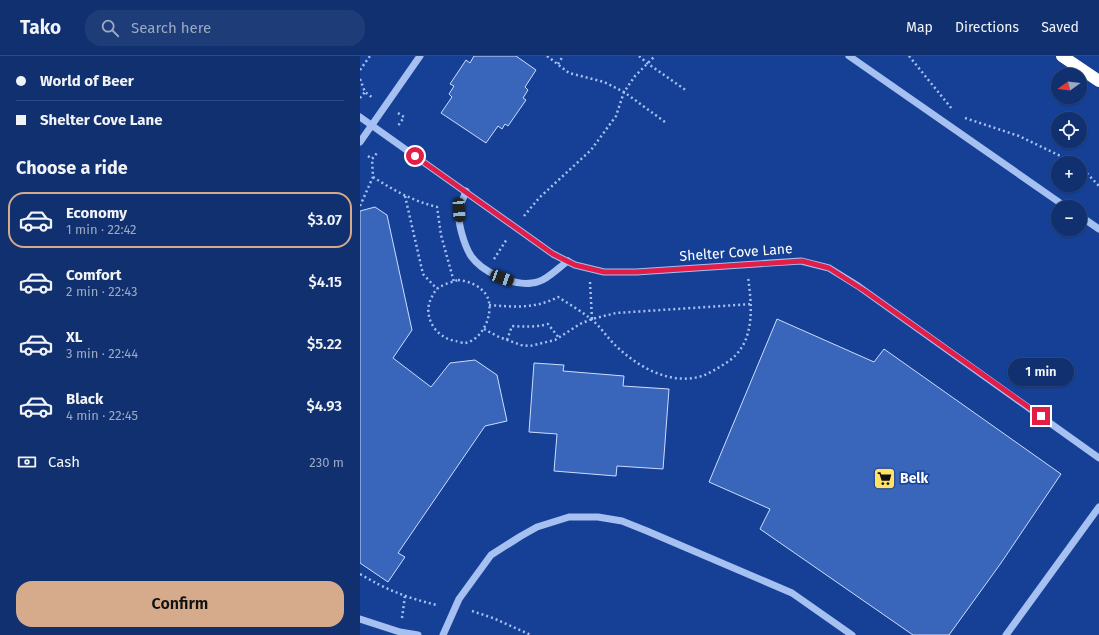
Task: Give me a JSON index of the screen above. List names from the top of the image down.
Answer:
{
  "streets": {
    "street": ["Shelter Cove Lane"]
  },
  "places": {
    "supermarket": ["Belk"]
  },
  "north": "left",
  "page": {
    "header": "Tako",
    "search": "Search here",
    "nav": ["Map", "Directions", "Saved"],
    "banner": ["World of Beer", "Shelter Cove Lane"],
    "map_buttons": ["+", "−"],
    "heading": "Choose a ride",
    "list": [
      {
        "name": "Economy",
        "note": "1 min · 22:42",
        "value": "$3.07"
      },
      {
        "name": "Comfort",
        "note": "2 min · 22:43",
        "value": "$4.15"
      },
      {
        "name": "XL",
        "note": "3 min · 22:44",
        "value": "$5.22"
      },
      {
        "name": "Black",
        "note": "4 min · 22:45",
        "value": "$4.93"
      }
    ],
    "bubble": "1 min",
    "pay": ["Cash", "230 m"],
    "buttons": "Confirm"
  }
}
